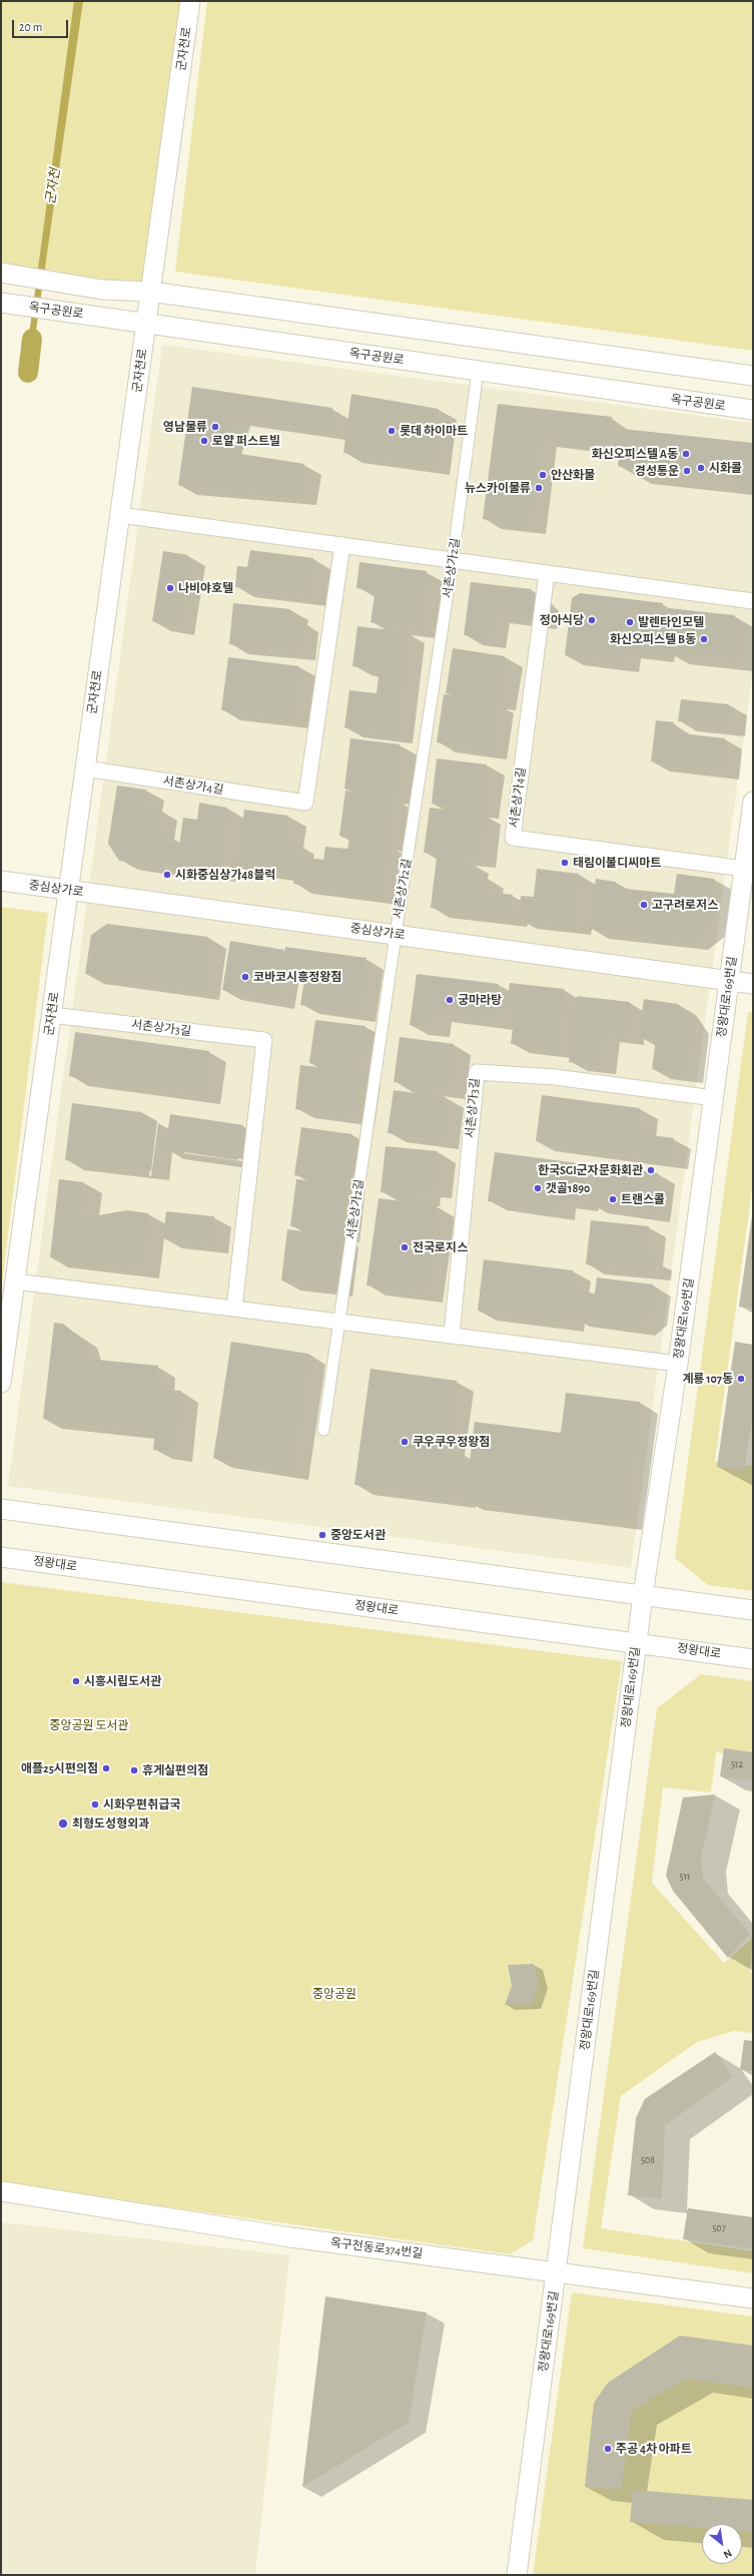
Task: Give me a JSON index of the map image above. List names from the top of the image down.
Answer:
{
  "streets": {
    "street": [
      "군자천로",
      "옥구공원로",
      "서촌상가2길",
      "서촌상가4길",
      "중심상가로",
      "정왕대로169번길",
      "서촌상가3길",
      "정왕대로",
      "옥구천동로374번길"
    ]
  },
  "crossings": [
    ["군자천로", "옥구공원로"],
    ["군자천로", "서촌상가4길"],
    ["군자천로", "중심상가로"],
    ["군자천로", "서촌상가3길"],
    ["옥구공원로", "서촌상가2길"],
    ["서촌상가2길", "중심상가로"],
    ["서촌상가4길", "정왕대로169번길"],
    ["중심상가로", "정왕대로169번길"],
    ["정왕대로169번길", "서촌상가3길"],
    ["정왕대로169번길", "정왕대로"],
    ["정왕대로169번길", "옥구천동로374번길"]
  ],
  "water": ["군자천"],
  "parks": ["중앙공원 도서관", "중앙공원"],
  "places": [
    "영남물류",
    "롯데 하이마트",
    "로얄 퍼스트빌",
    "화신오피스텔 A동",
    "시화콜",
    "경성통운",
    "안산화물",
    "뉴스카이물류",
    "나비야호텔",
    "정아식당",
    "발렌타인모텔",
    "화신오피스텔 B동",
    "태림이불디씨마트",
    "시화중심상가48블럭",
    "고구려로저스",
    "코바코시흥정왕점",
    "궁마라탕",
    "한국SGI군자문화회관",
    "갯골1890",
    "트랜스콜",
    "전국로지스",
    "계룡 107동",
    "쿠우쿠우정왕점",
    "중앙도서관",
    "시흥시립도서관",
    "애플25시편의점",
    "휴게실편의점",
    "시화우편취급국",
    "최형도성형외과",
    "주공 4차 아파트"
  ],
  "house_numbers": [
    "512",
    "511",
    "508",
    "507"
  ],
  "scale_bar": "20 m",
  "north": "bottom right"
}
